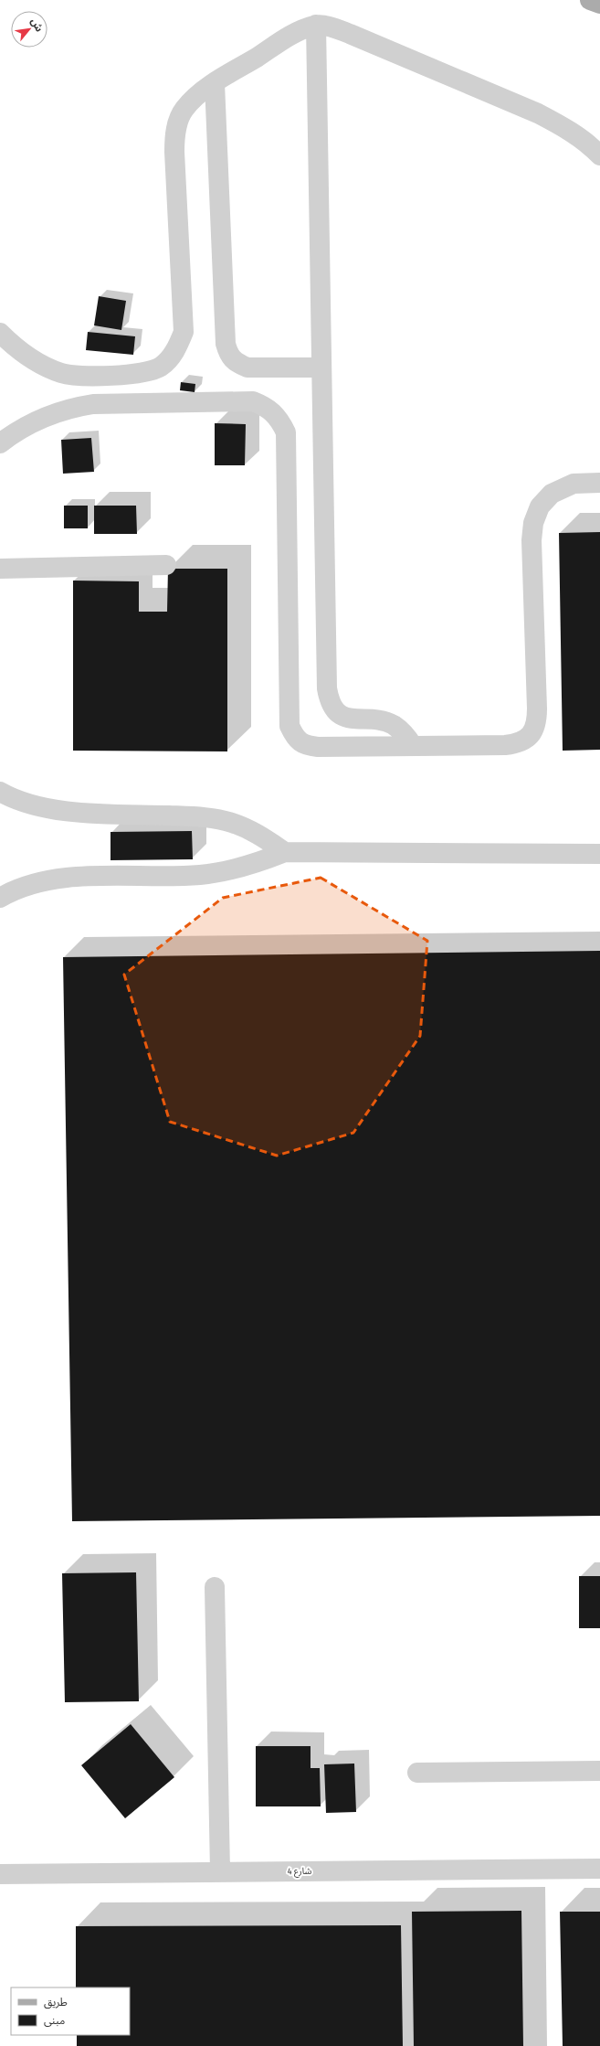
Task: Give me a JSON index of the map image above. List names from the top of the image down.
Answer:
{
  "streets": {
    "lane": ["شارع 4"]
  },
  "legend": ["طريق", "مبنى"],
  "north": "top right"
}
